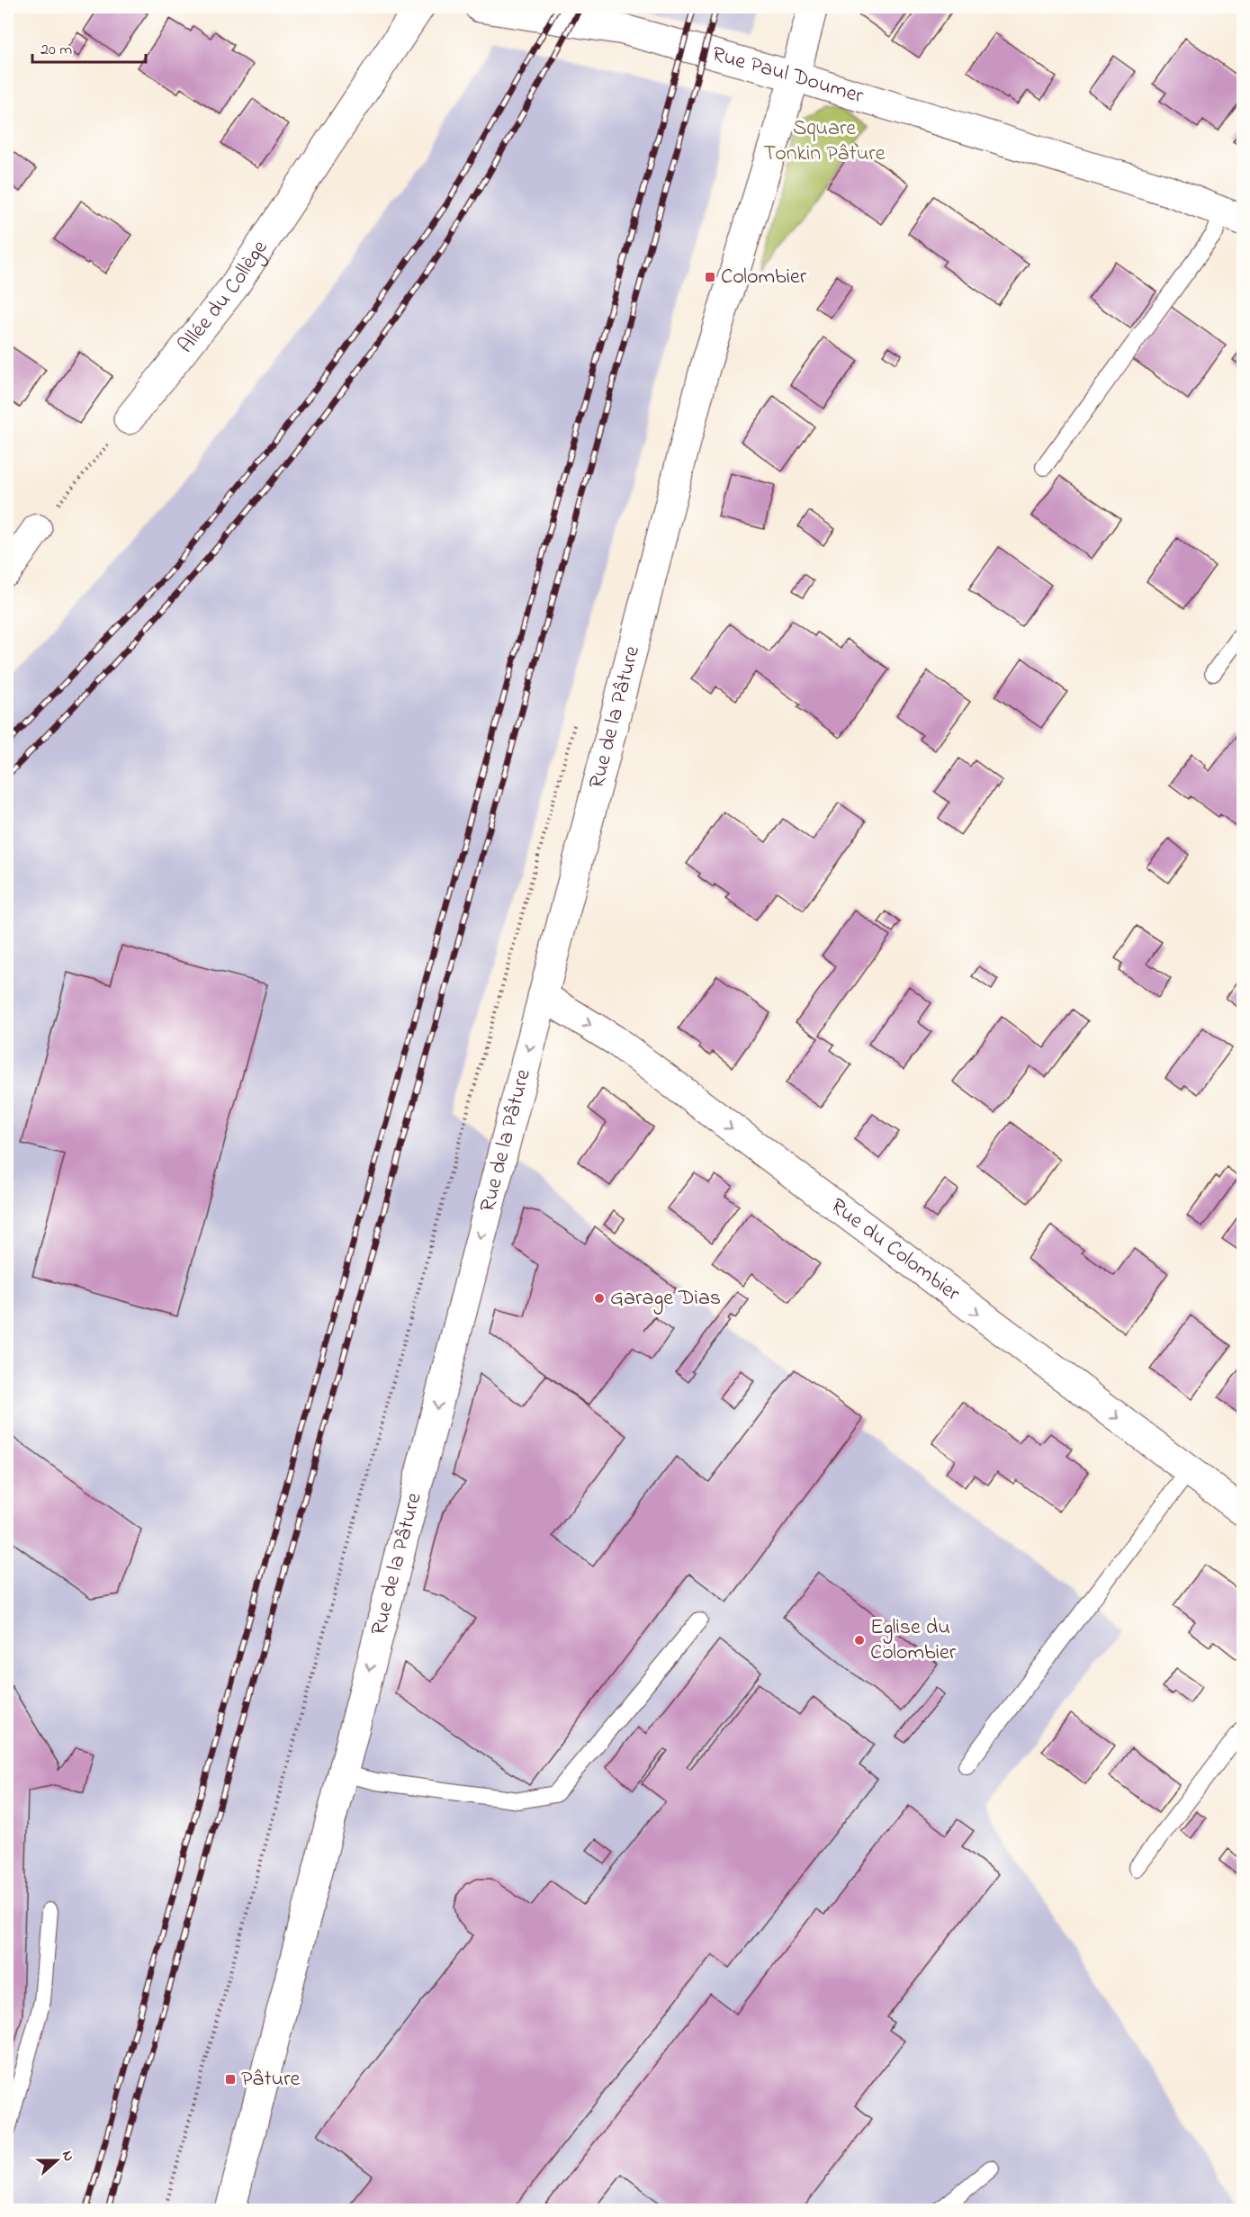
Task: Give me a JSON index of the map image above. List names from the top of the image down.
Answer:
{
  "streets": {
    "street": [
      "Rue Paul Doumer",
      "Allée du Collège",
      "Rue de la Pâture",
      "Rue du Colombier"
    ]
  },
  "crossings": [
    ["Rue Paul Doumer", "Rue de la Pâture"],
    ["Rue de la Pâture", "Rue du Colombier"]
  ],
  "one_way": ["Rue de la Pâture", "Rue du Colombier"],
  "parks": ["Square Tonkin Pâture"],
  "places": {
    "transit": ["Colombier", "Pâture"],
    "other": ["Garage Dias", "Eglise du Colombier"]
  },
  "scale_bar": "20 m",
  "north": "right"
}
